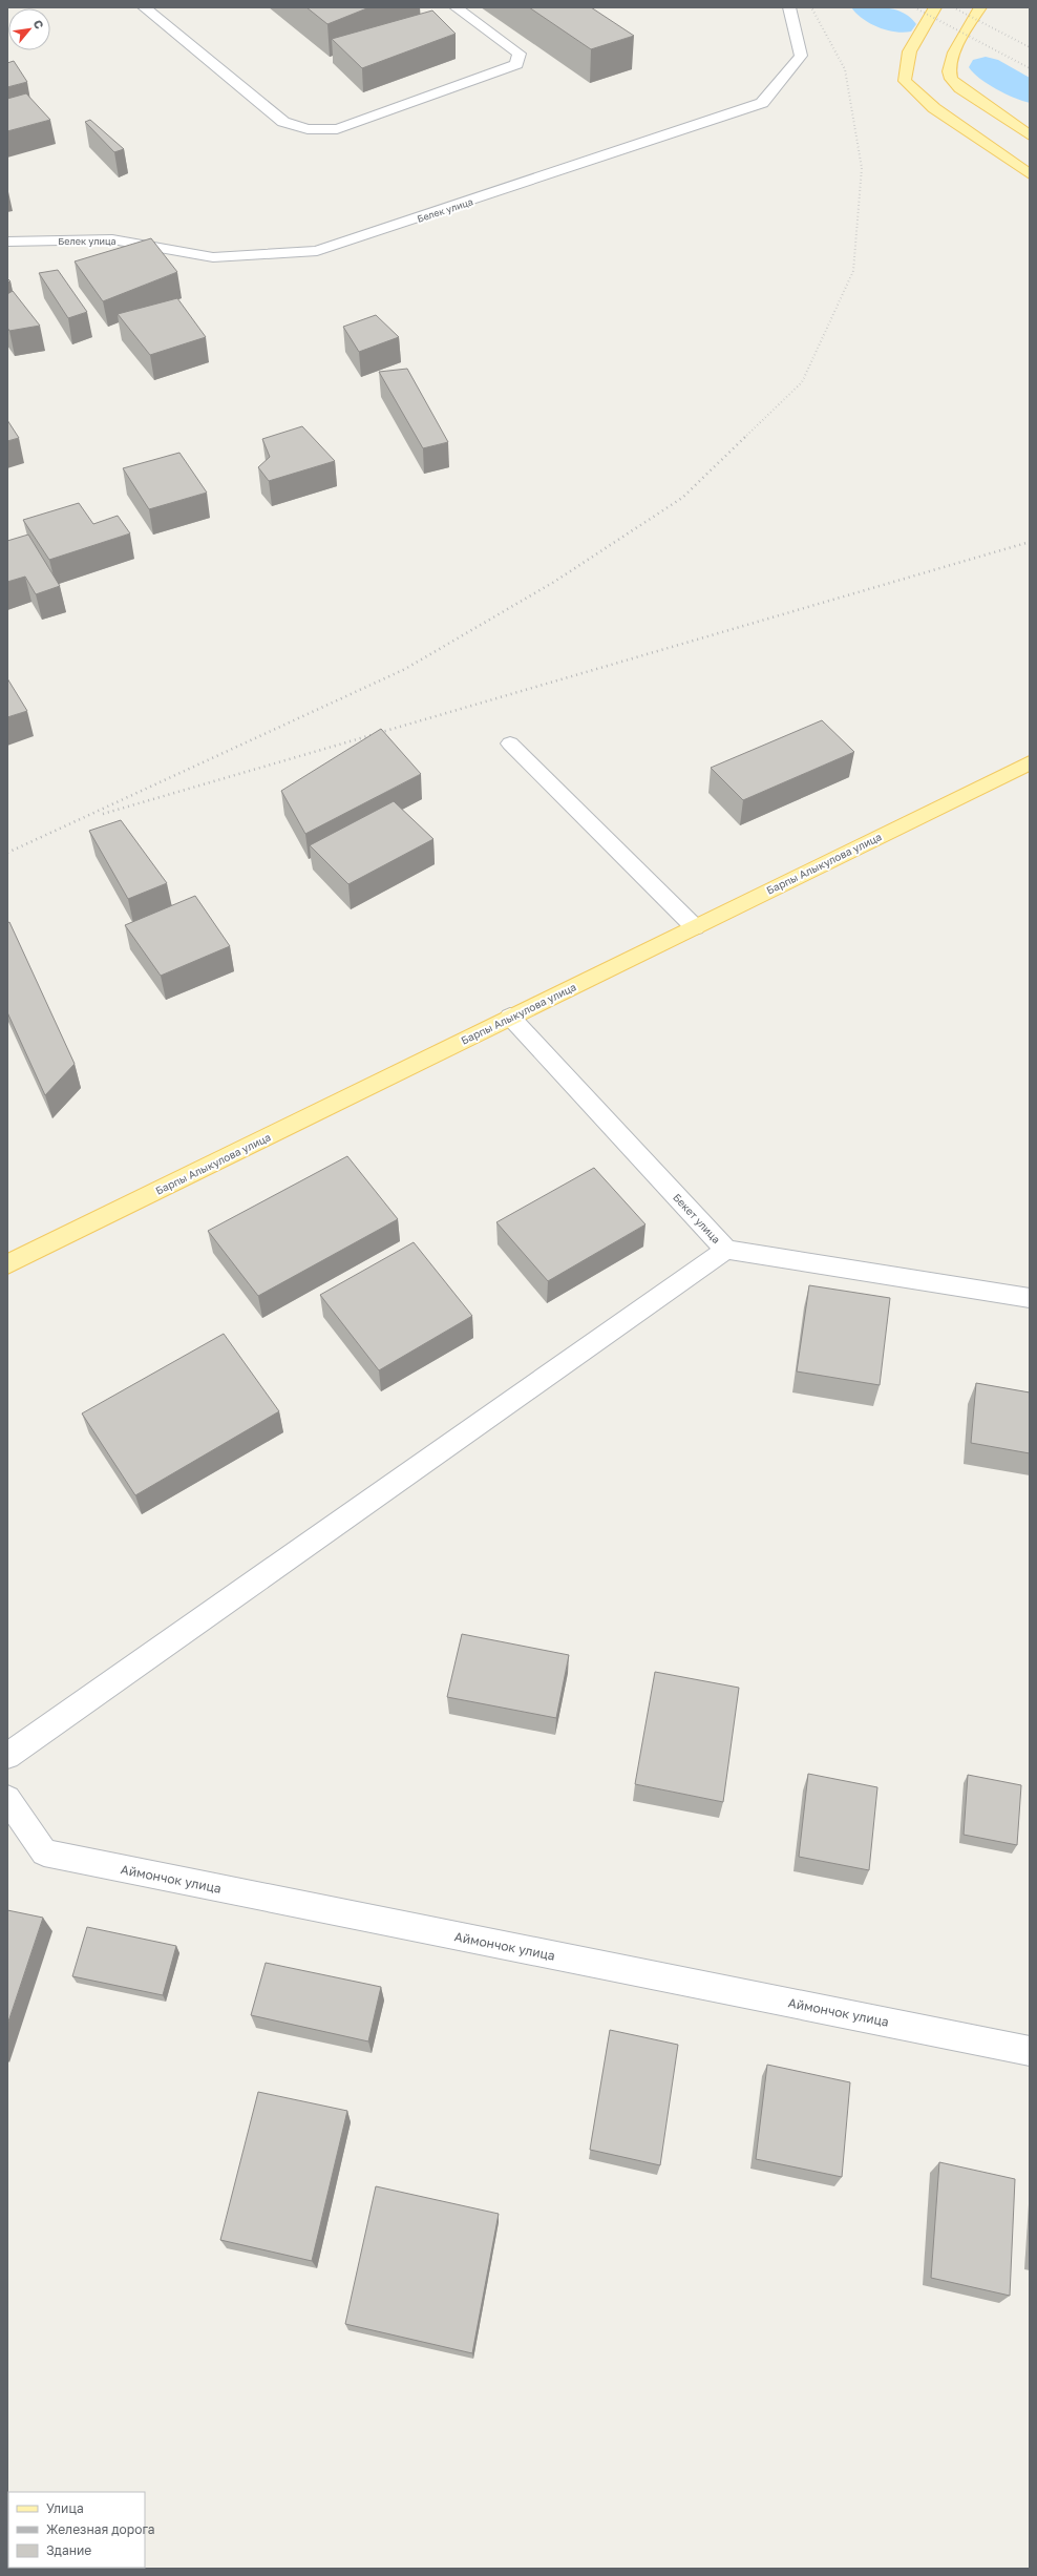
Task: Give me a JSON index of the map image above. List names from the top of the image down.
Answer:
{
  "streets": {
    "main road": ["Барпы Алыкулова улица"],
    "street": ["Белек улица", "Бекет улица", "Аймончок улица"]
  },
  "crossings": [
    ["Барпы Алыкулова улица", "Бекет улица"]
  ],
  "legend": ["Улица", "Железная дорога", "Здание"],
  "north": "top right"
}
